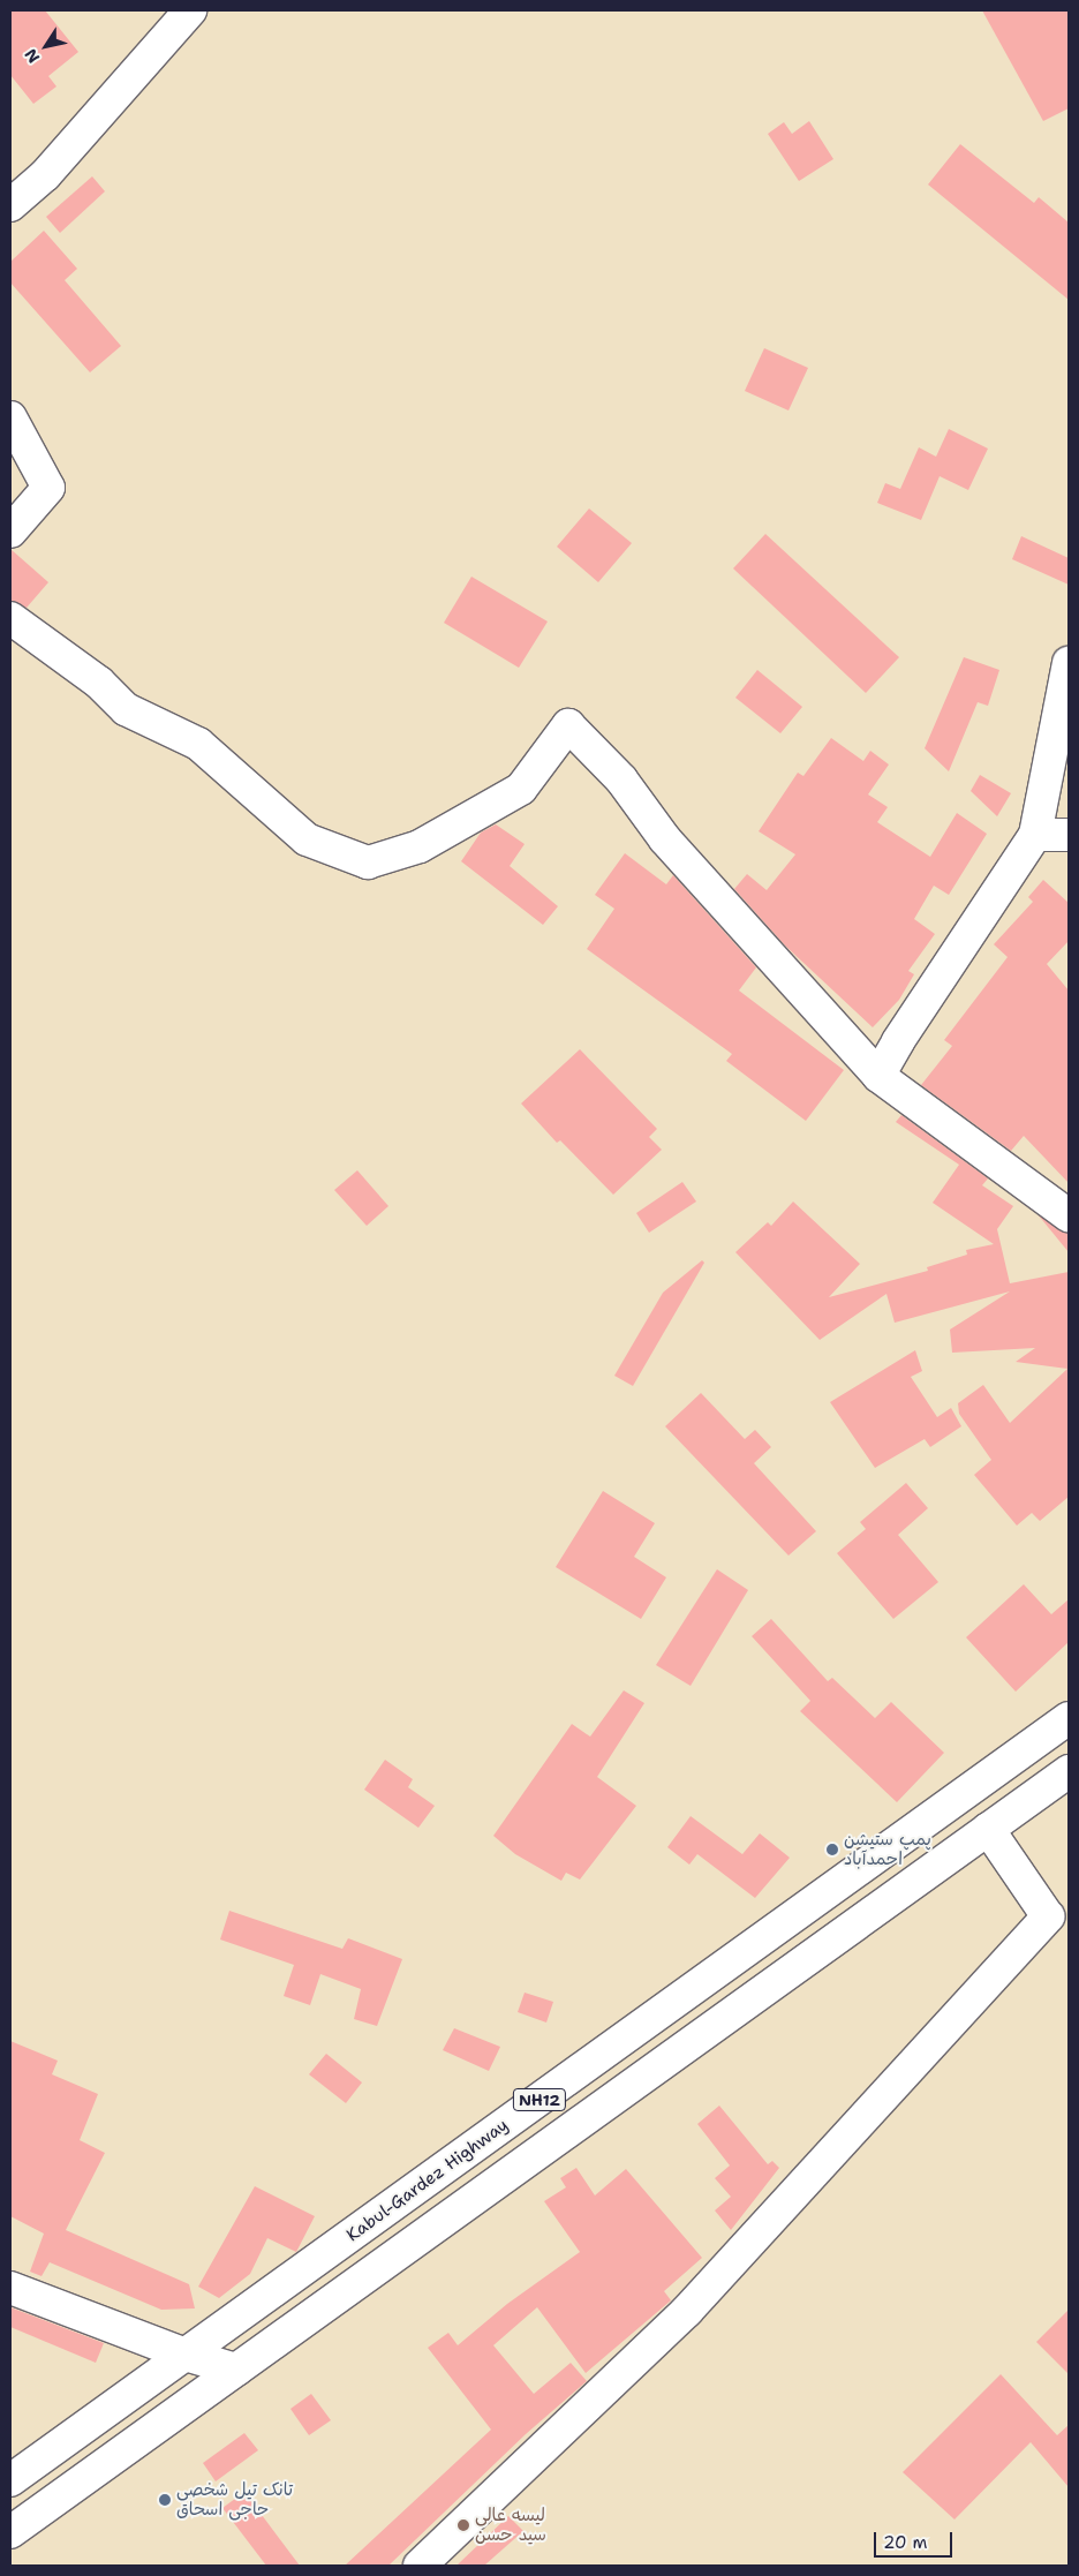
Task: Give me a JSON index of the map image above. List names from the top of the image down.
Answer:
{
  "streets": {
    "main road": ["NH12", "Kabul-Gardez Highway"]
  },
  "places": ["پمپ ستیشن احمدآباد", "تانک تیل شخصی حاجی اسحاق", "لیسه عالی سید حسن"],
  "scale_bar": "20 m",
  "north": "bottom left"
}
